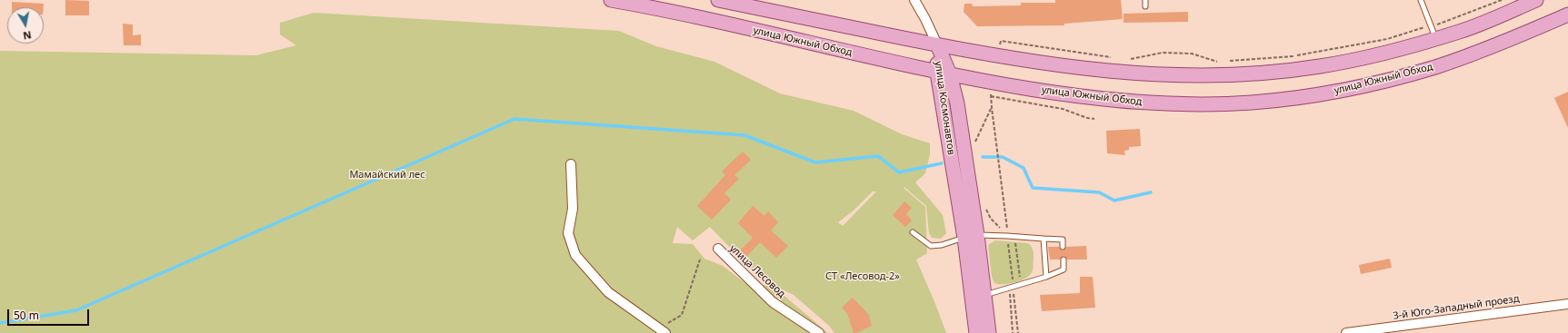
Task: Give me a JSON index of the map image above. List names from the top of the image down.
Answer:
{
  "streets": {
    "main road": ["улица Южный Обход", "улица Космонавтов"],
    "street": ["улица Лесовод", "3-й Юго-Западный проезд"]
  },
  "crossings": [
    ["улица Южный Обход", "улица Космонавтов"]
  ],
  "parks": ["Мамайский лес", "СТ «Лесовод-2»"],
  "scale_bar": "50 m",
  "north": "bottom"
}
